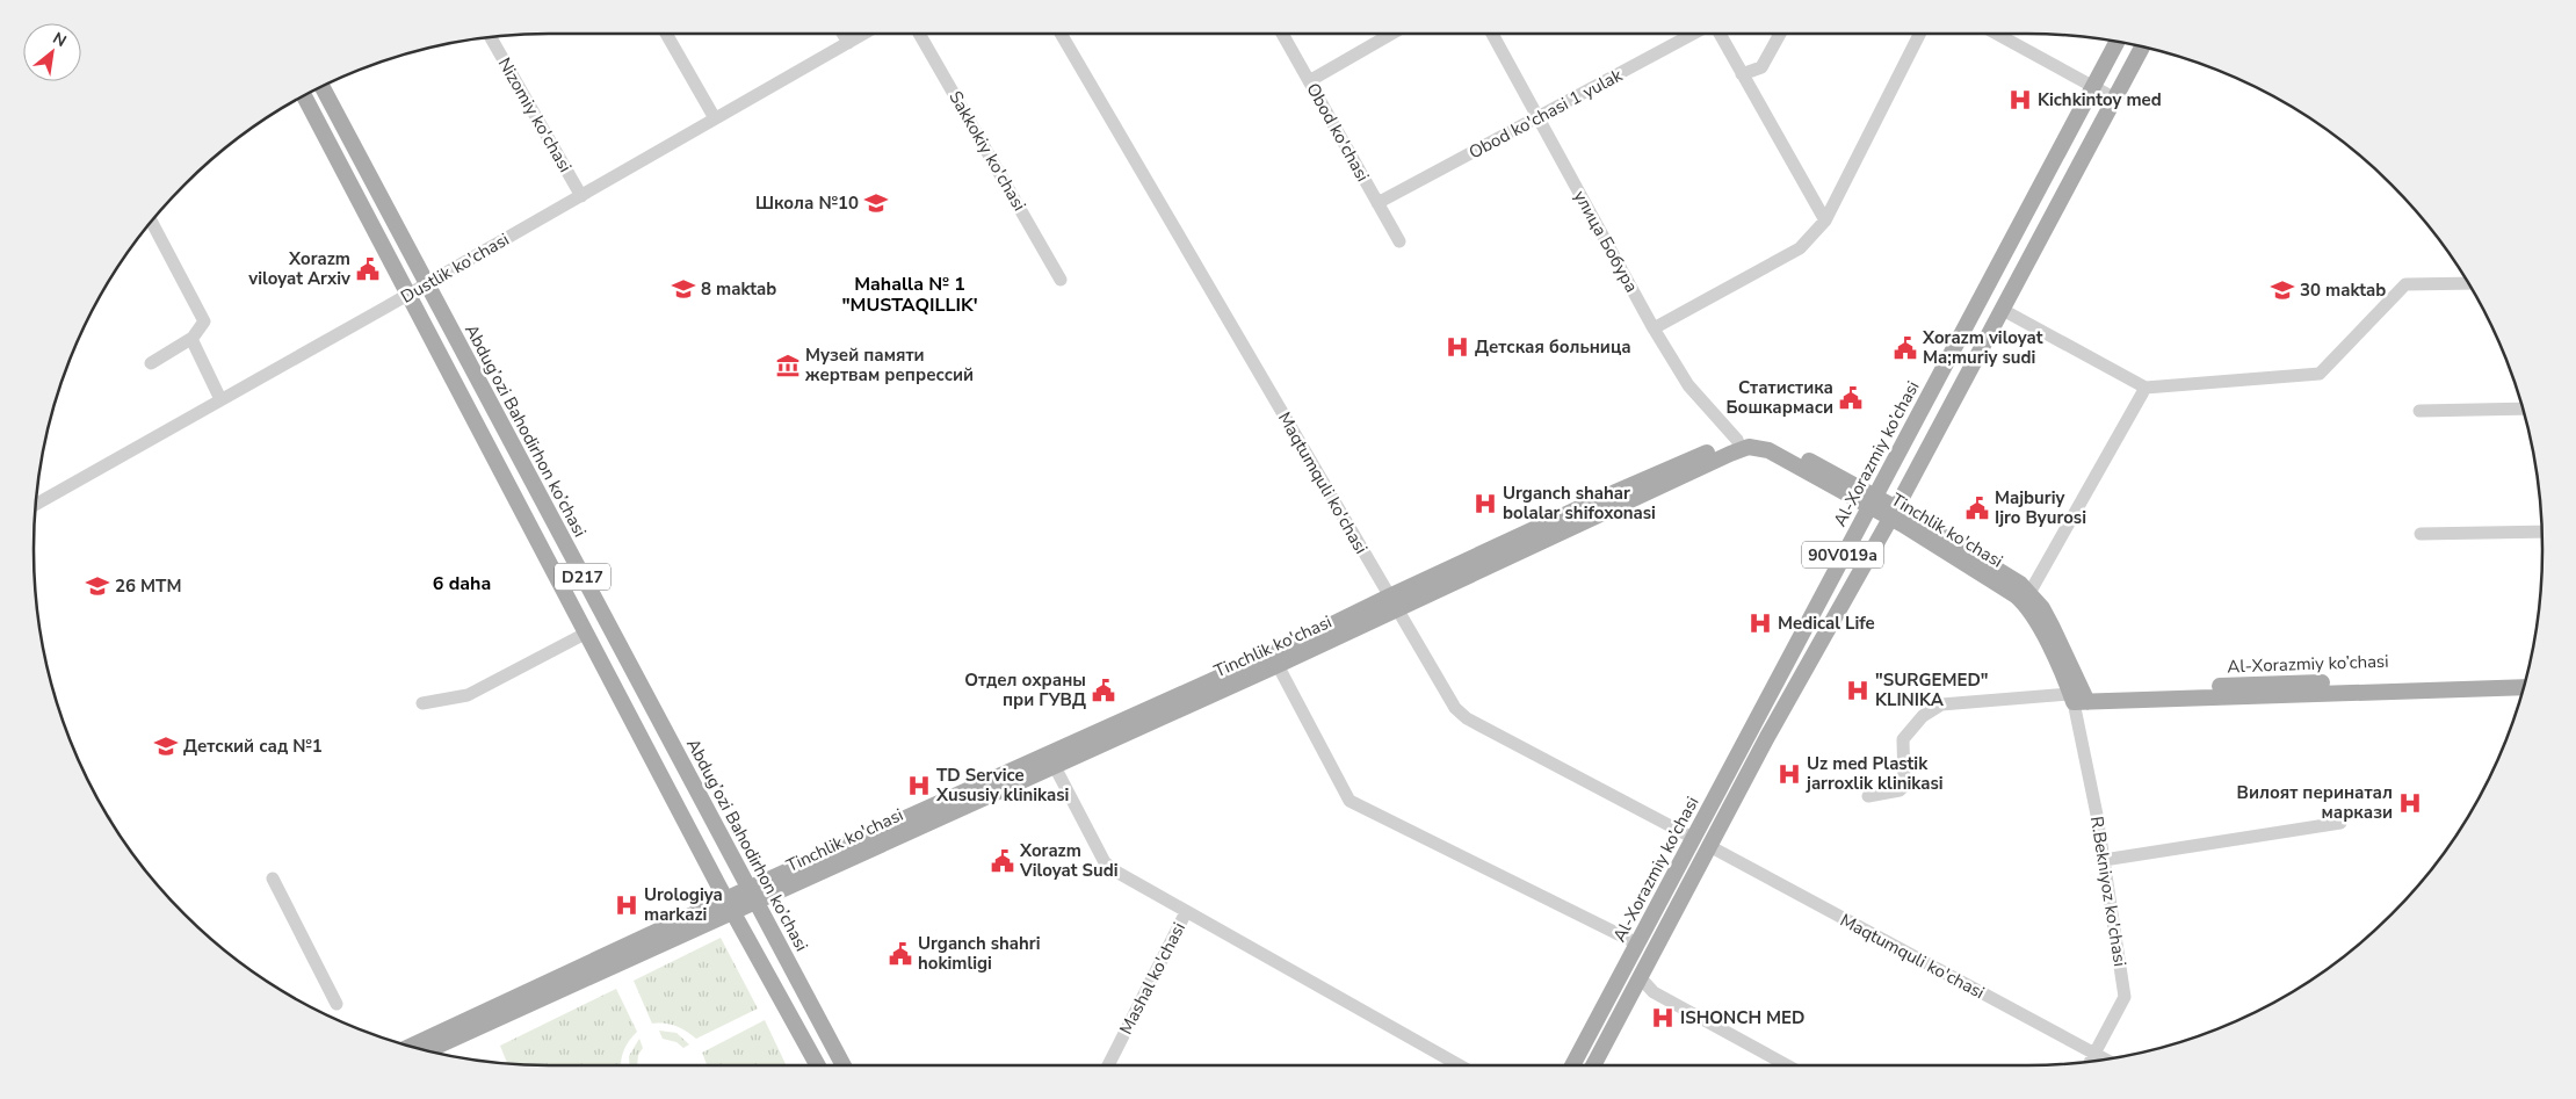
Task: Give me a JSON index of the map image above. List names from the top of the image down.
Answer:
{
  "streets": {
    "main road": [
      "Abdug’ozi Bahodirhon ko’chasi",
      "Al-Xorazmiy ko’chasi",
      "Tinchlik ko'chasi",
      "90V019a",
      "D217"
    ],
    "street": [
      "Obod ko'chasi 1 yulak",
      "Nizomiy ko'chasi",
      "Obod ko'chasi",
      "Sakkokiy ko'chasi",
      "улица Бобура",
      "Dustlik ko'chasi",
      "Maqtumquli ko'chasi",
      "R.Bekniyoz ko'chasi",
      "Mashal ko'chasi"
    ]
  },
  "crossings": [
    ["Obod ko'chasi 1 yulak", "Obod ko'chasi"],
    ["Obod ko'chasi 1 yulak", "улица Бобура"],
    ["Nizomiy ko'chasi", "Dustlik ko'chasi"],
    ["улица Бобура", "Tinchlik ko'chasi"],
    ["Dustlik ko'chasi", "Abdug’ozi Bahodirhon ko’chasi"],
    ["Dustlik ko'chasi", "D217"],
    ["Abdug’ozi Bahodirhon ko’chasi", "Tinchlik ko'chasi"],
    ["Al-Xorazmiy ko’chasi", "Maqtumquli ko'chasi"],
    ["Al-Xorazmiy ko’chasi", "Tinchlik ko'chasi"],
    ["Al-Xorazmiy ko’chasi", "R.Bekniyoz ko'chasi"],
    ["Maqtumquli ko'chasi", "Tinchlik ko'chasi"],
    ["Maqtumquli ko'chasi", "R.Bekniyoz ko'chasi"],
    ["Tinchlik ko'chasi", "D217"],
    ["Tinchlik ko'chasi", "R.Bekniyoz ko'chasi"]
  ],
  "districts": ["Mahalla № 1 \"MUSTAQILLIK'", "6 daha"],
  "places": {
    "hospital": [
      "Kichkintoy med",
      "Детская больница",
      "Urganch shahar bolalar shifoxonasi",
      "Medical Life",
      "\"SURGEMED\" KLINIKA",
      "Uz med Plastik jarroxlik klinikasi",
      "TD Service Xususiy klinikasi",
      "Вилоят перинатал маркази",
      "Urologiya markazi",
      "ISHONCH MED"
    ],
    "school or university": [
      "Школа №10",
      "8 maktab",
      "30 maktab",
      "26 MTM",
      "Детский сад №1"
    ],
    "public building": [
      "Xorazm viloyat Arxiv",
      "Xorazm viloyat Ma;muriy sudi",
      "Статистика Бошкармаси",
      "Majburiy Ijro Byurosi",
      "Отдел охраны при ГУВД",
      "Xorazm Viloyat Sudi",
      "Urganch shahri hokimligi"
    ],
    "museum": ["Музей памяти жертвам репрессий"]
  },
  "north": "top right"
}
